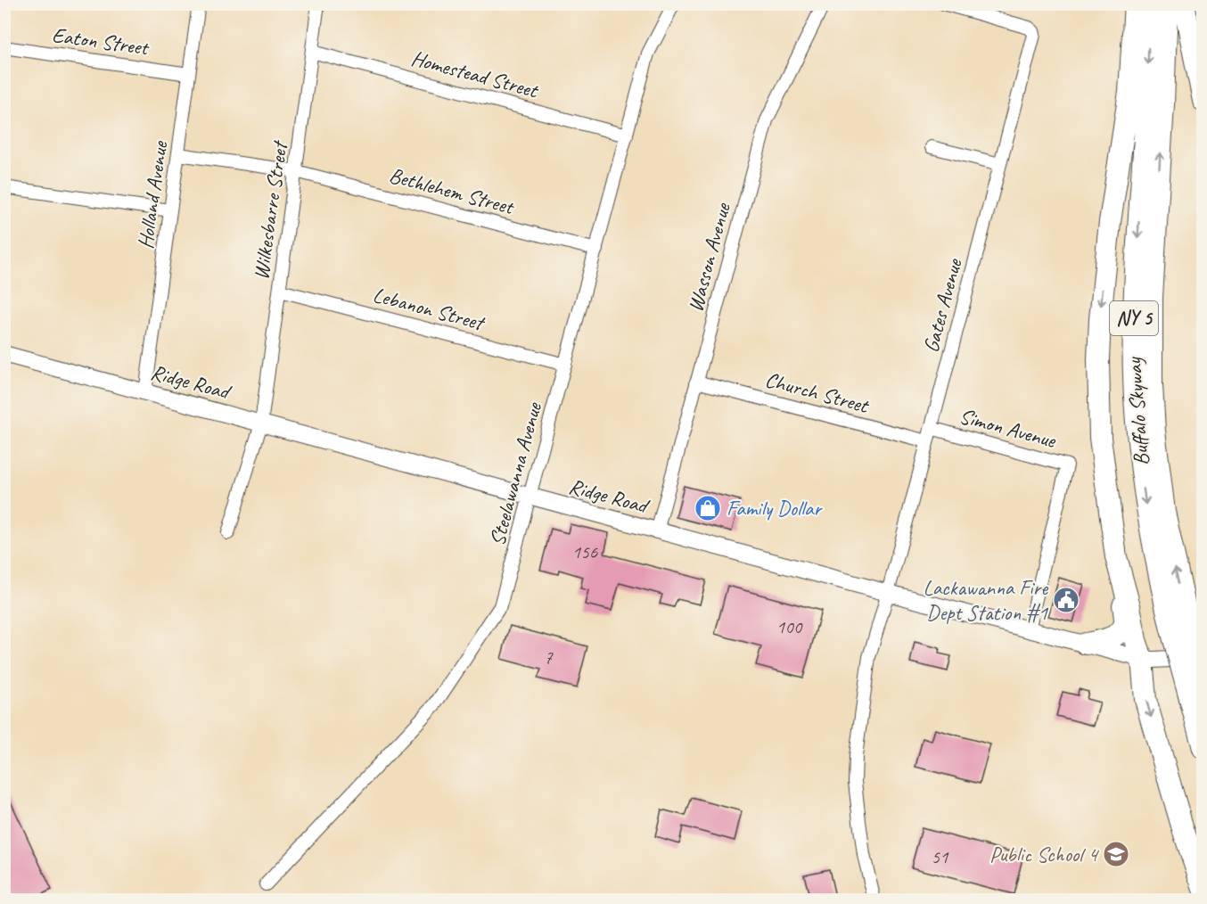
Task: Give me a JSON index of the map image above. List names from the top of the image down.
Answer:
{
  "streets": {
    "highway": ["NY 5", "Buffalo Skyway"],
    "main road": ["Ridge Road"],
    "street": [
      "Eaton Street",
      "Homestead Street",
      "Bethlehem Street",
      "Holland Avenue",
      "Wilkesbarre Street",
      "Wasson Avenue",
      "Gates Avenue",
      "Lebanon Street",
      "Church Street",
      "Simon Avenue",
      "Steelawanna Avenue"
    ]
  },
  "crossings": [
    ["Eaton Street", "Holland Avenue"],
    ["Homestead Street", "Wilkesbarre Street"],
    ["Homestead Street", "Steelawanna Avenue"],
    ["Bethlehem Street", "Holland Avenue"],
    ["Bethlehem Street", "Wilkesbarre Street"],
    ["Bethlehem Street", "Steelawanna Avenue"],
    ["Holland Avenue", "Ridge Road"],
    ["Wilkesbarre Street", "Lebanon Street"],
    ["Wilkesbarre Street", "Ridge Road"],
    ["Wasson Avenue", "Ridge Road"],
    ["Wasson Avenue", "Church Street"],
    ["Gates Avenue", "Ridge Road"],
    ["Gates Avenue", "Church Street"],
    ["Gates Avenue", "Simon Avenue"],
    ["Lebanon Street", "Steelawanna Avenue"],
    ["Ridge Road", "Simon Avenue"],
    ["Ridge Road", "Steelawanna Avenue"]
  ],
  "places": {
    "shop": ["Family Dollar"],
    "public building": ["Lackawanna Fire Dept Station #1"],
    "school or university": ["Public School 4"]
  },
  "house_numbers": [
    "156",
    "100",
    "7",
    "51"
  ]
}
